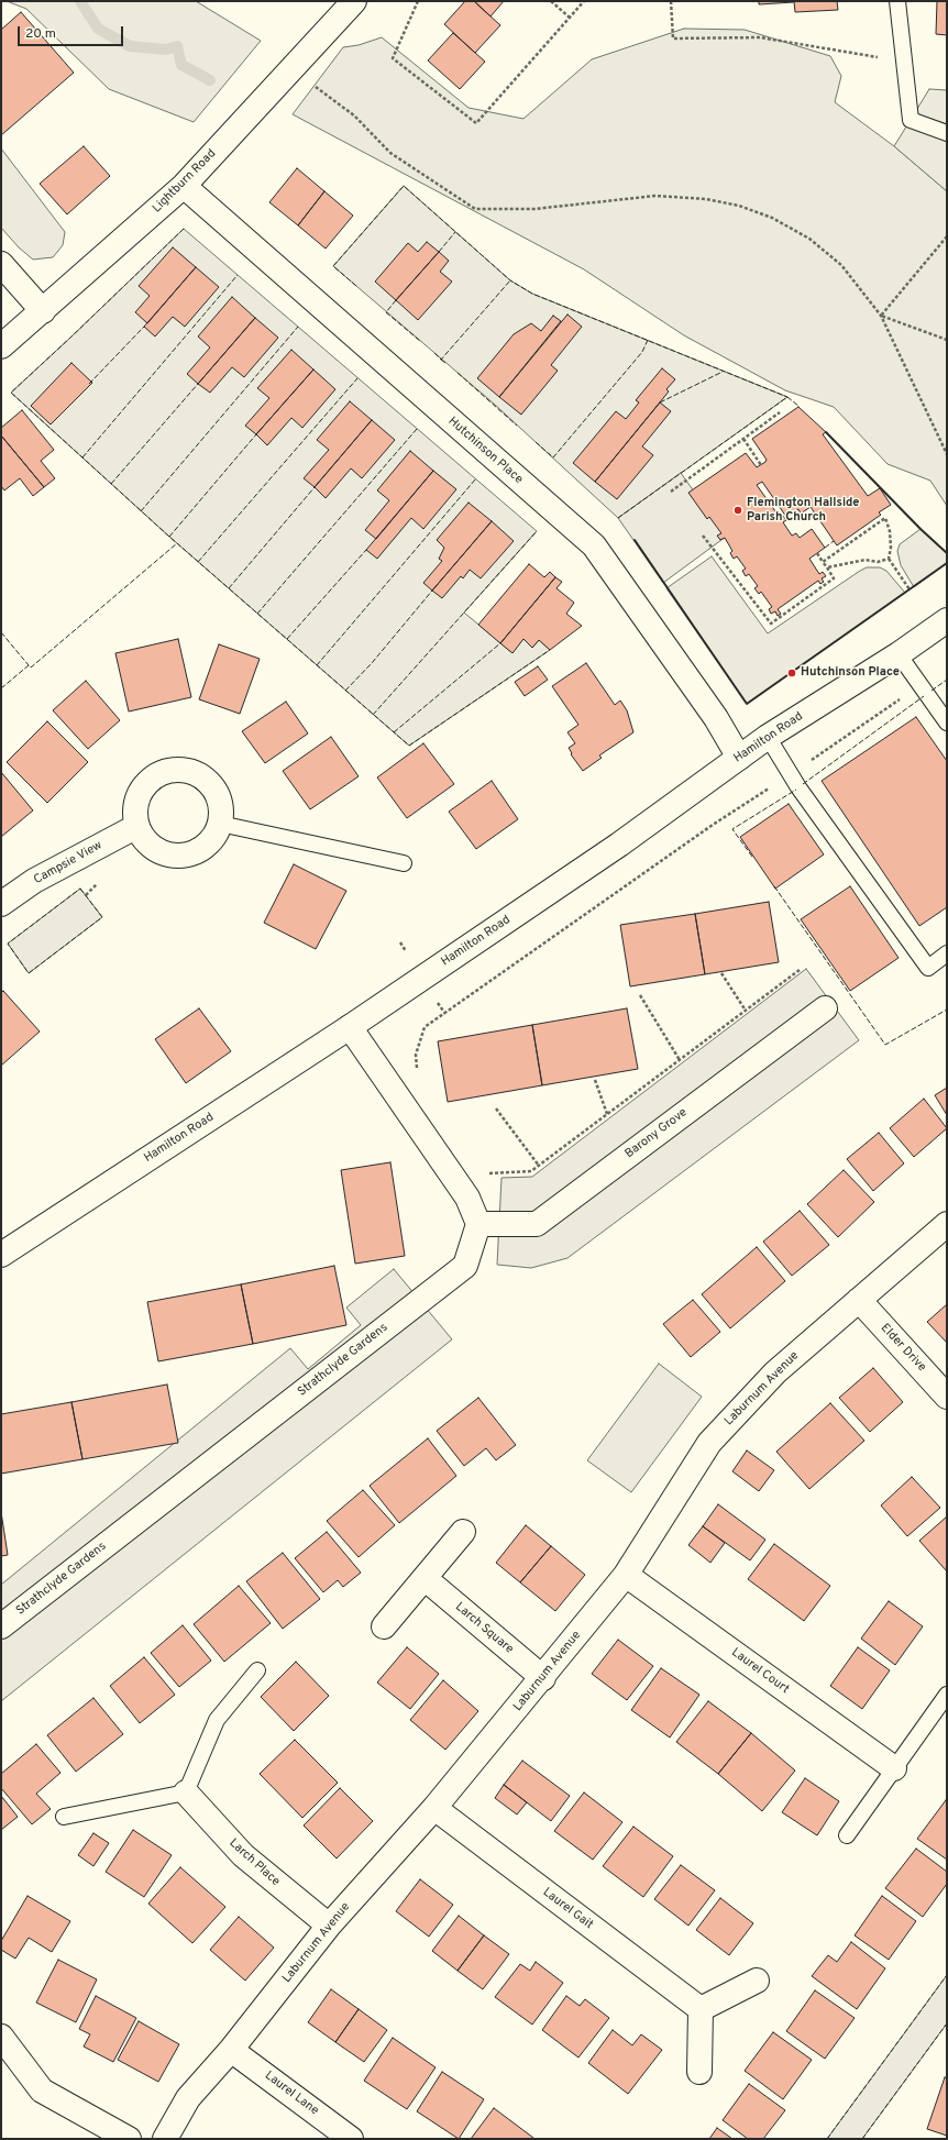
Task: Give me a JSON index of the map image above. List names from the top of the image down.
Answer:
{
  "streets": {
    "street": [
      "Lightburn Road",
      "Hutchinson Place",
      "Hamilton Road",
      "Campsie View",
      "Barony Grove",
      "Elder Drive",
      "Strathclyde Gardens",
      "Laburnum Avenue",
      "Larch Square",
      "Laurel Court",
      "Larch Place",
      "Laurel Gait",
      "Laurel Lane"
    ]
  },
  "crossings": [
    ["Lightburn Road", "Hutchinson Place"],
    ["Hutchinson Place", "Hamilton Road"],
    ["Barony Grove", "Strathclyde Gardens"],
    ["Elder Drive", "Laburnum Avenue"],
    ["Laburnum Avenue", "Larch Square"],
    ["Laburnum Avenue", "Laurel Court"],
    ["Laburnum Avenue", "Larch Place"],
    ["Laburnum Avenue", "Laurel Gait"],
    ["Laburnum Avenue", "Laurel Lane"]
  ],
  "places": ["Flemington Hallside Parish Church", "Hutchinson Place"],
  "scale_bar": "20 m"
}
